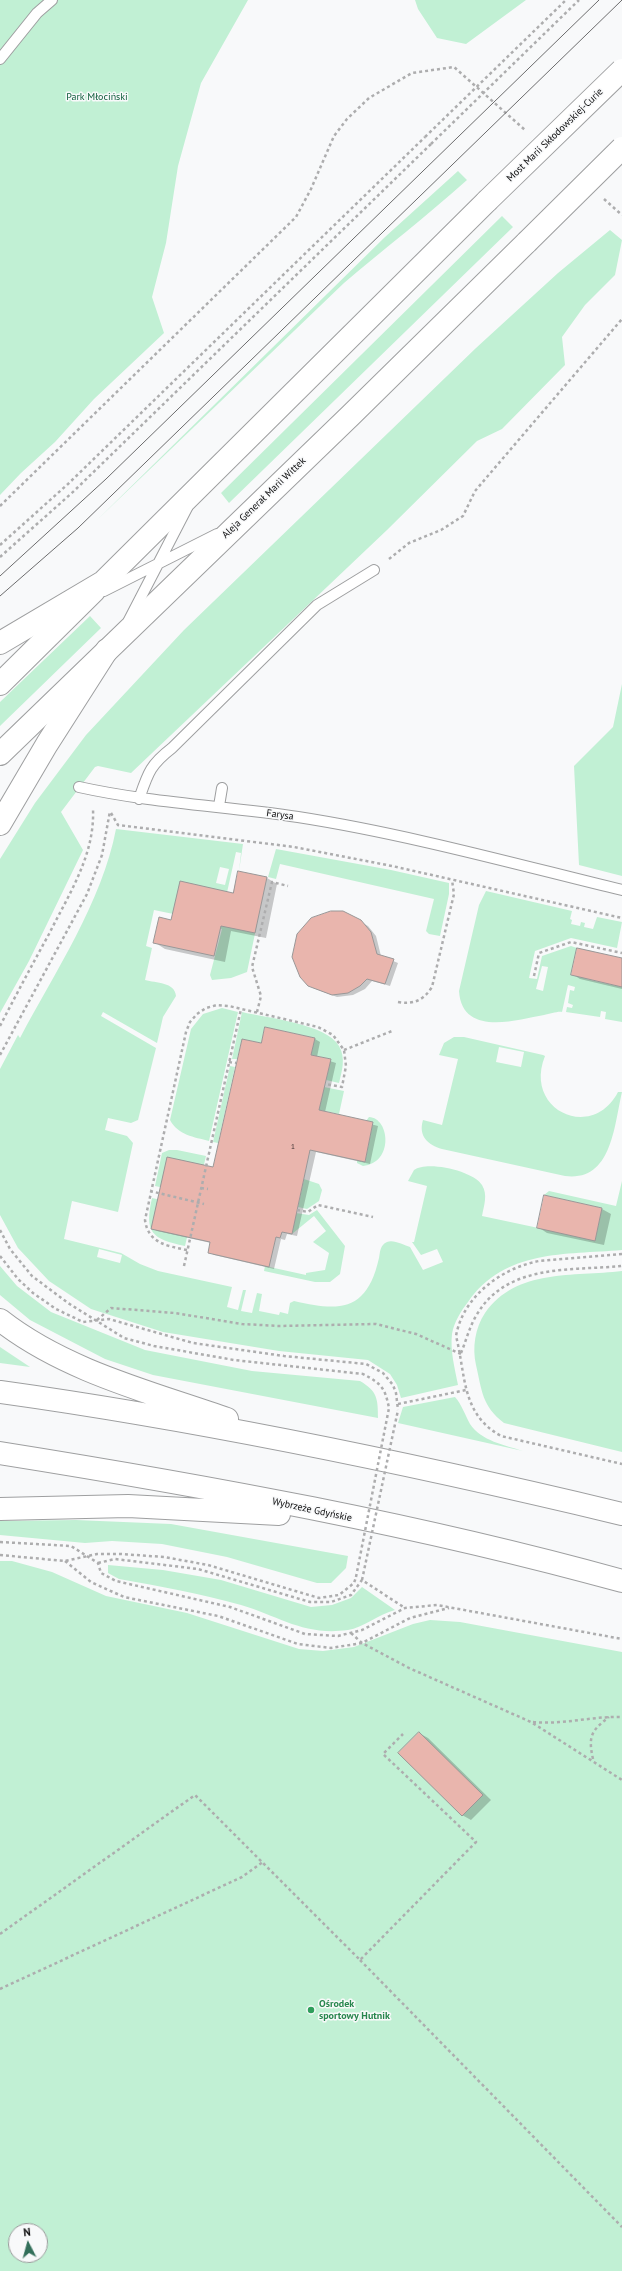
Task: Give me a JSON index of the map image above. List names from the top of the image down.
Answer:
{
  "streets": {
    "main road": ["Most Marii Skłodowskiej-Curie", "Aleja Generał Marii Wittek", "Wybrzeże Gdyńskie"],
    "lane": ["Farysa"]
  },
  "parks": ["Park Młociński"],
  "places": ["Ośrodek sportowy Hutnik"],
  "house_numbers": ["1"],
  "north": "top"
}
